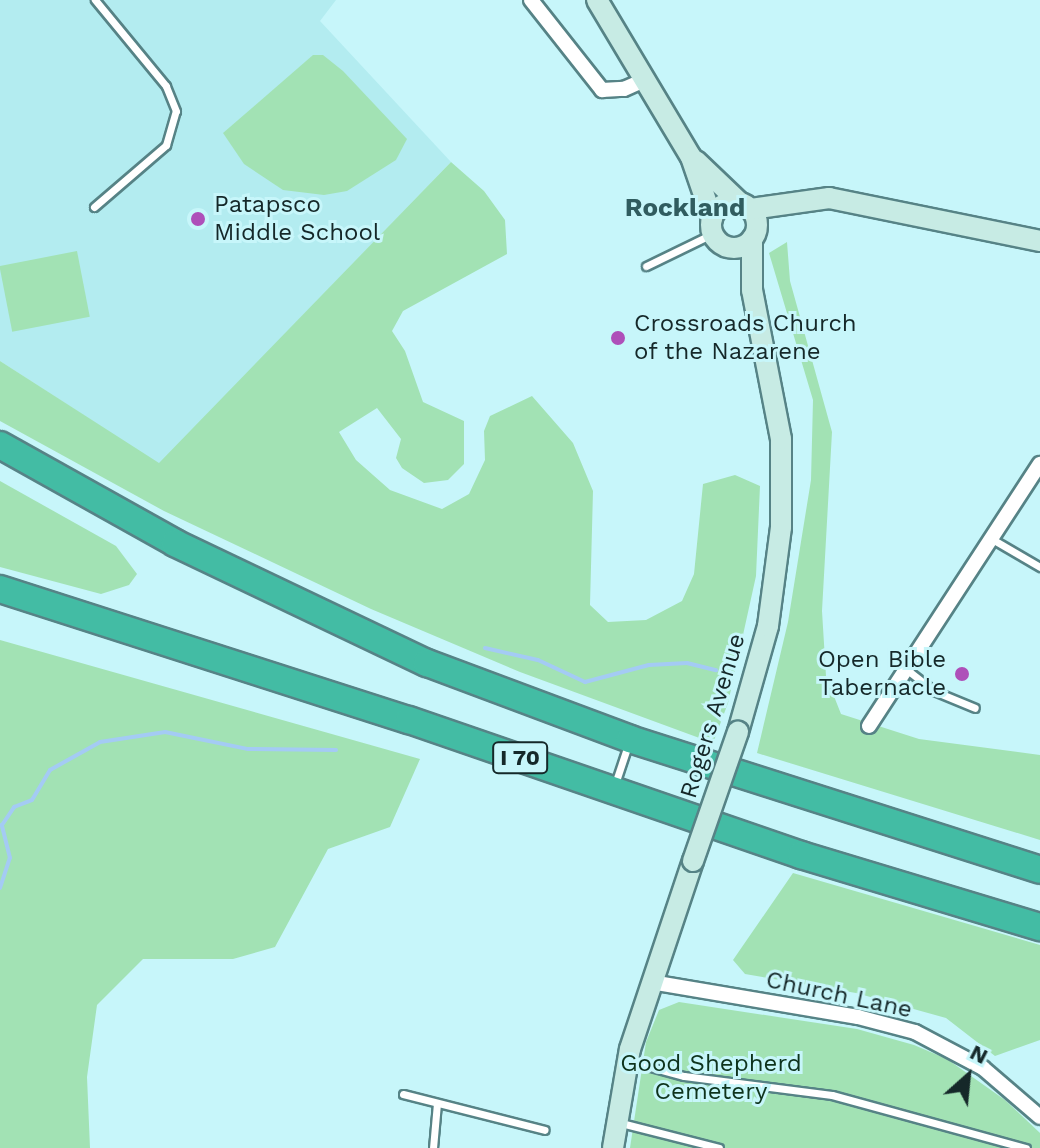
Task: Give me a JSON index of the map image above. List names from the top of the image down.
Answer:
{
  "streets": {
    "highway": ["I 70"],
    "main road": ["Rogers Avenue"],
    "street": ["Church Lane"]
  },
  "crossings": [
    ["Rogers Avenue", "Church Lane"]
  ],
  "districts": ["Rockland"],
  "parks": ["Good Shepherd Cemetery"],
  "places": ["Patapsco Middle School", "Crossroads Church of the Nazarene", "Open Bible Tabernacle"],
  "north": "top right"
}
